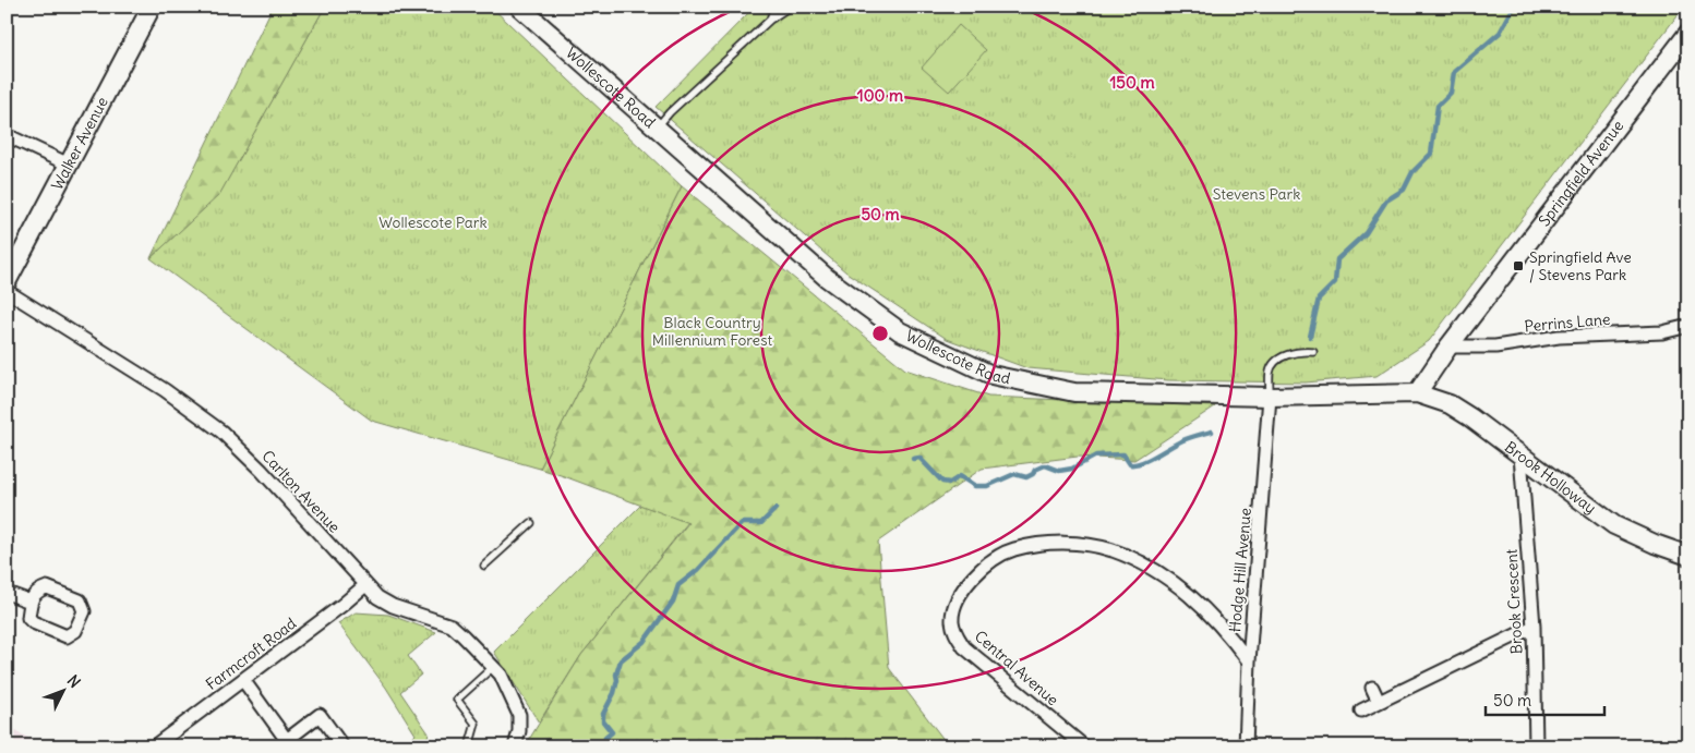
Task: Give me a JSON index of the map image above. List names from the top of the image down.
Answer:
{
  "streets": {
    "street": [
      "Wollescote Road",
      "Walker Avenue",
      "Springfield Avenue",
      "Perrins Lane",
      "Brook Holloway",
      "Carlton Avenue",
      "Hodge Hill Avenue",
      "Brook Crescent",
      "Farmcroft Road",
      "Central Avenue"
    ]
  },
  "crossings": [
    ["Wollescote Road", "Springfield Avenue"],
    ["Wollescote Road", "Brook Holloway"],
    ["Wollescote Road", "Hodge Hill Avenue"],
    ["Springfield Avenue", "Perrins Lane"],
    ["Springfield Avenue", "Brook Holloway"],
    ["Brook Holloway", "Brook Crescent"],
    ["Carlton Avenue", "Farmcroft Road"],
    ["Hodge Hill Avenue", "Central Avenue"]
  ],
  "parks": ["Stevens Park", "Wollescote Park", "Black Country Millennium Forest"],
  "places": {
    "transit": ["Springfield Ave / Stevens Park"]
  },
  "scale_bar": "50 m",
  "north": "top right",
  "rings": ["150 m", "100 m", "50 m"]
}
